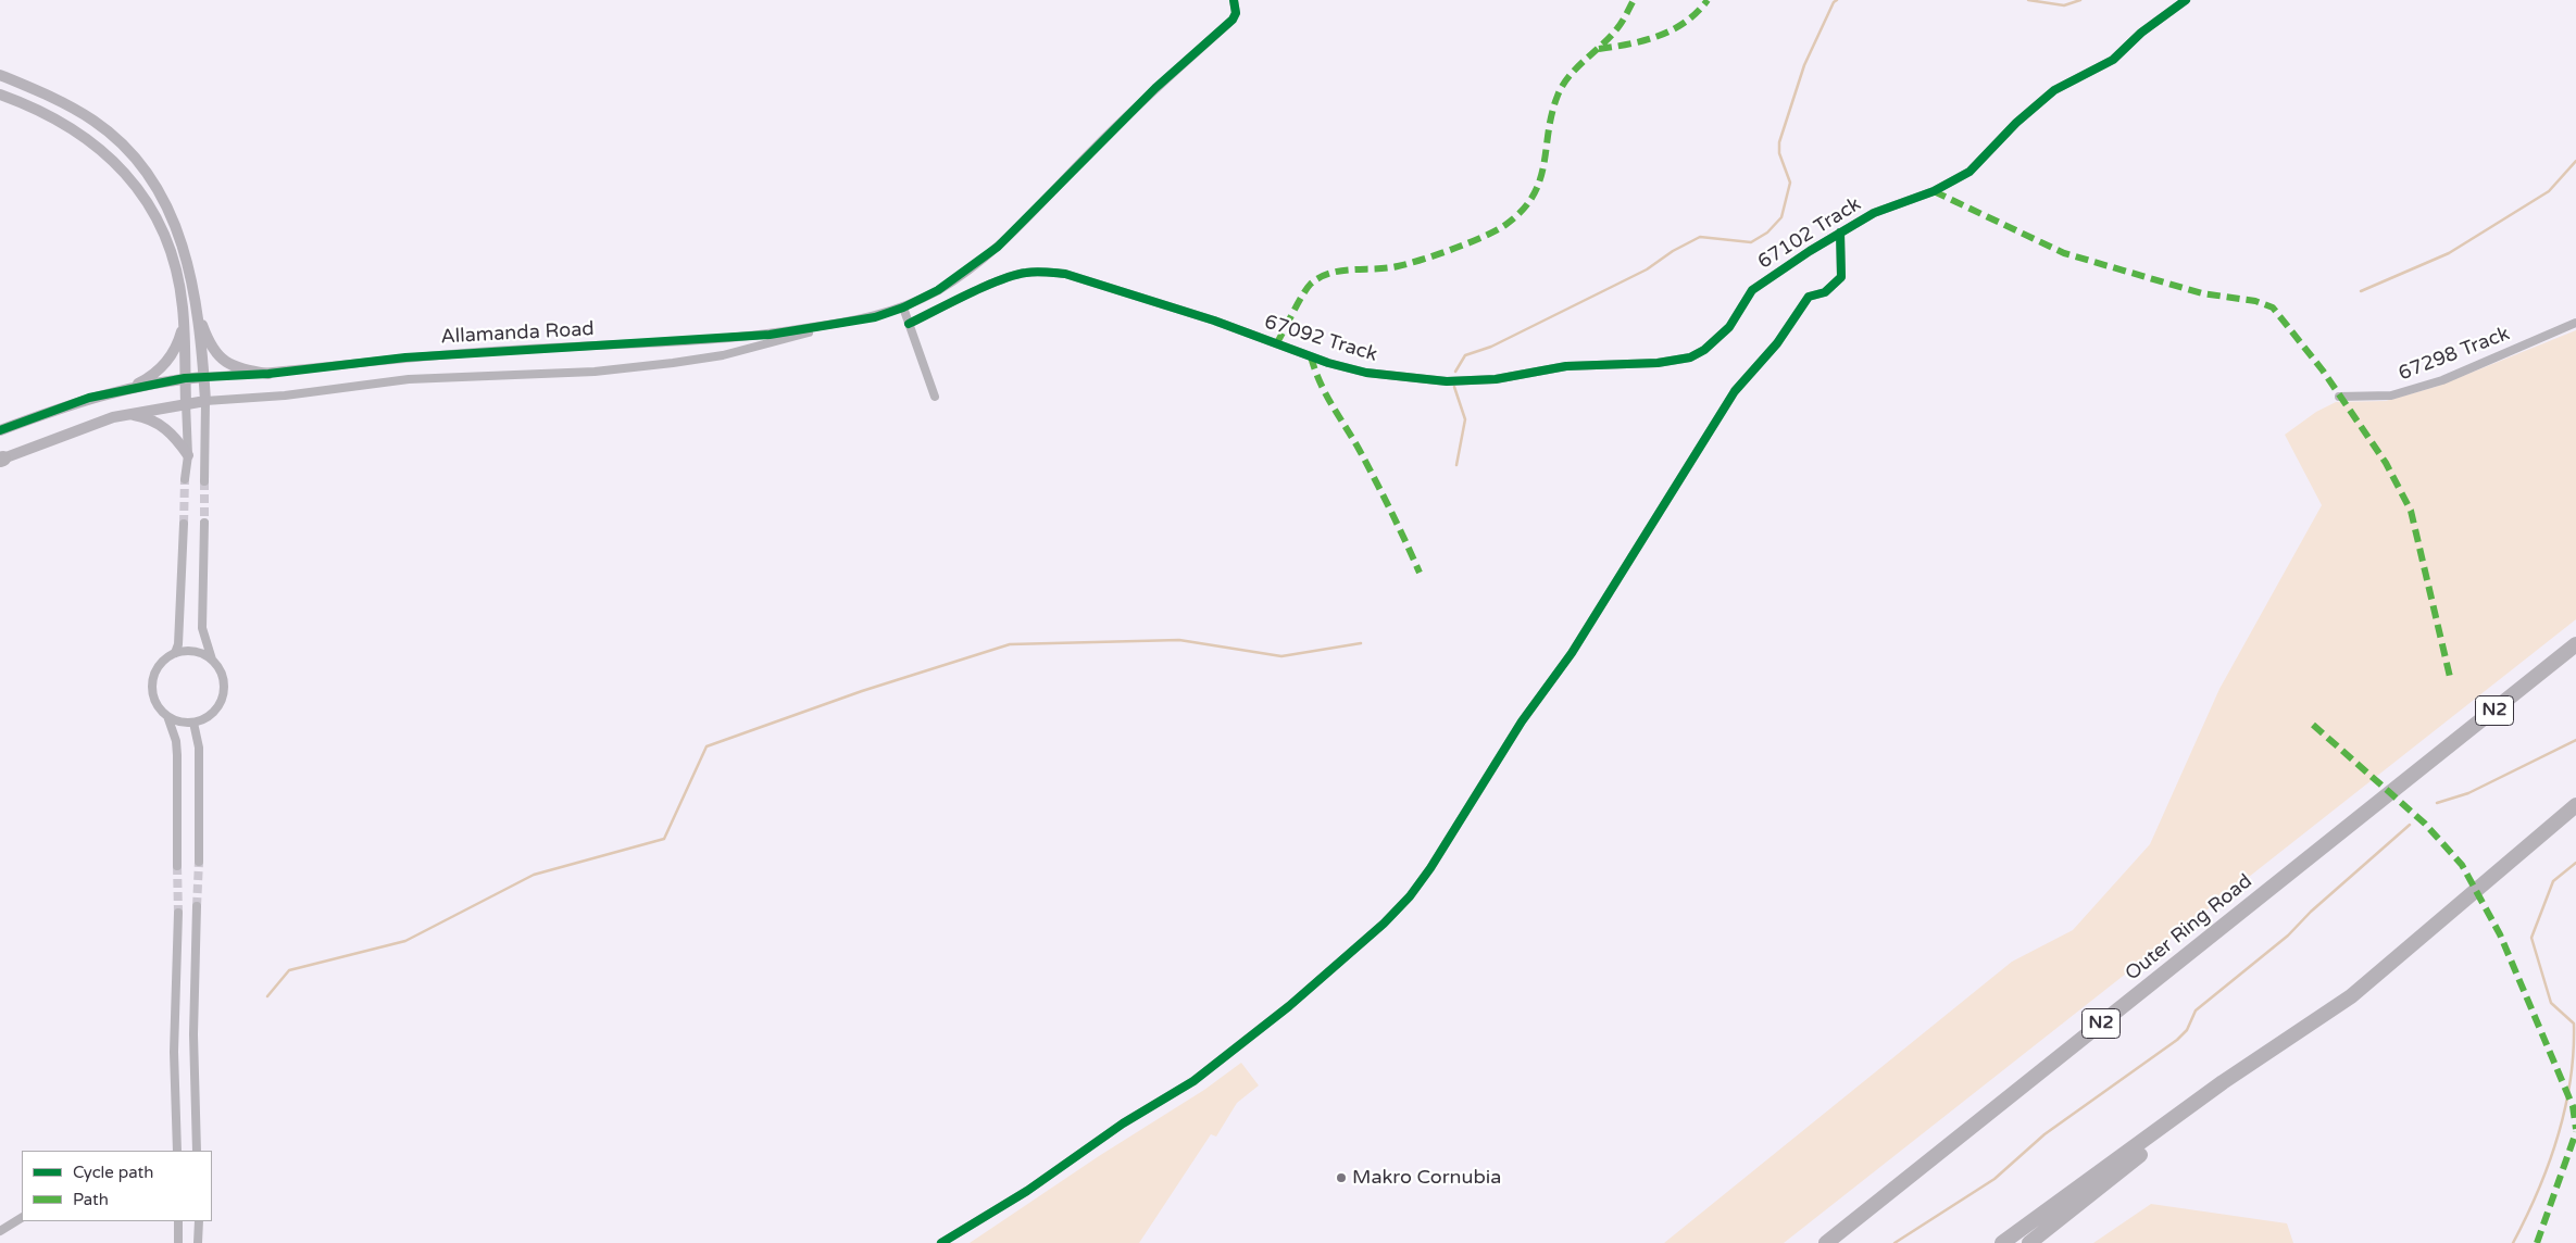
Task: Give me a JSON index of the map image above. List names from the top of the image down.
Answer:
{
  "streets": {
    "highway": ["N2", "Outer Ring Road"],
    "street": [
      "67102 Track",
      "Allamanda Road",
      "67092 Track",
      "67298 Track"
    ]
  },
  "crossings": [
    ["67102 Track", "67092 Track"]
  ],
  "places": ["Makro Cornubia"],
  "legend": ["Cycle path", "Path"]
}
